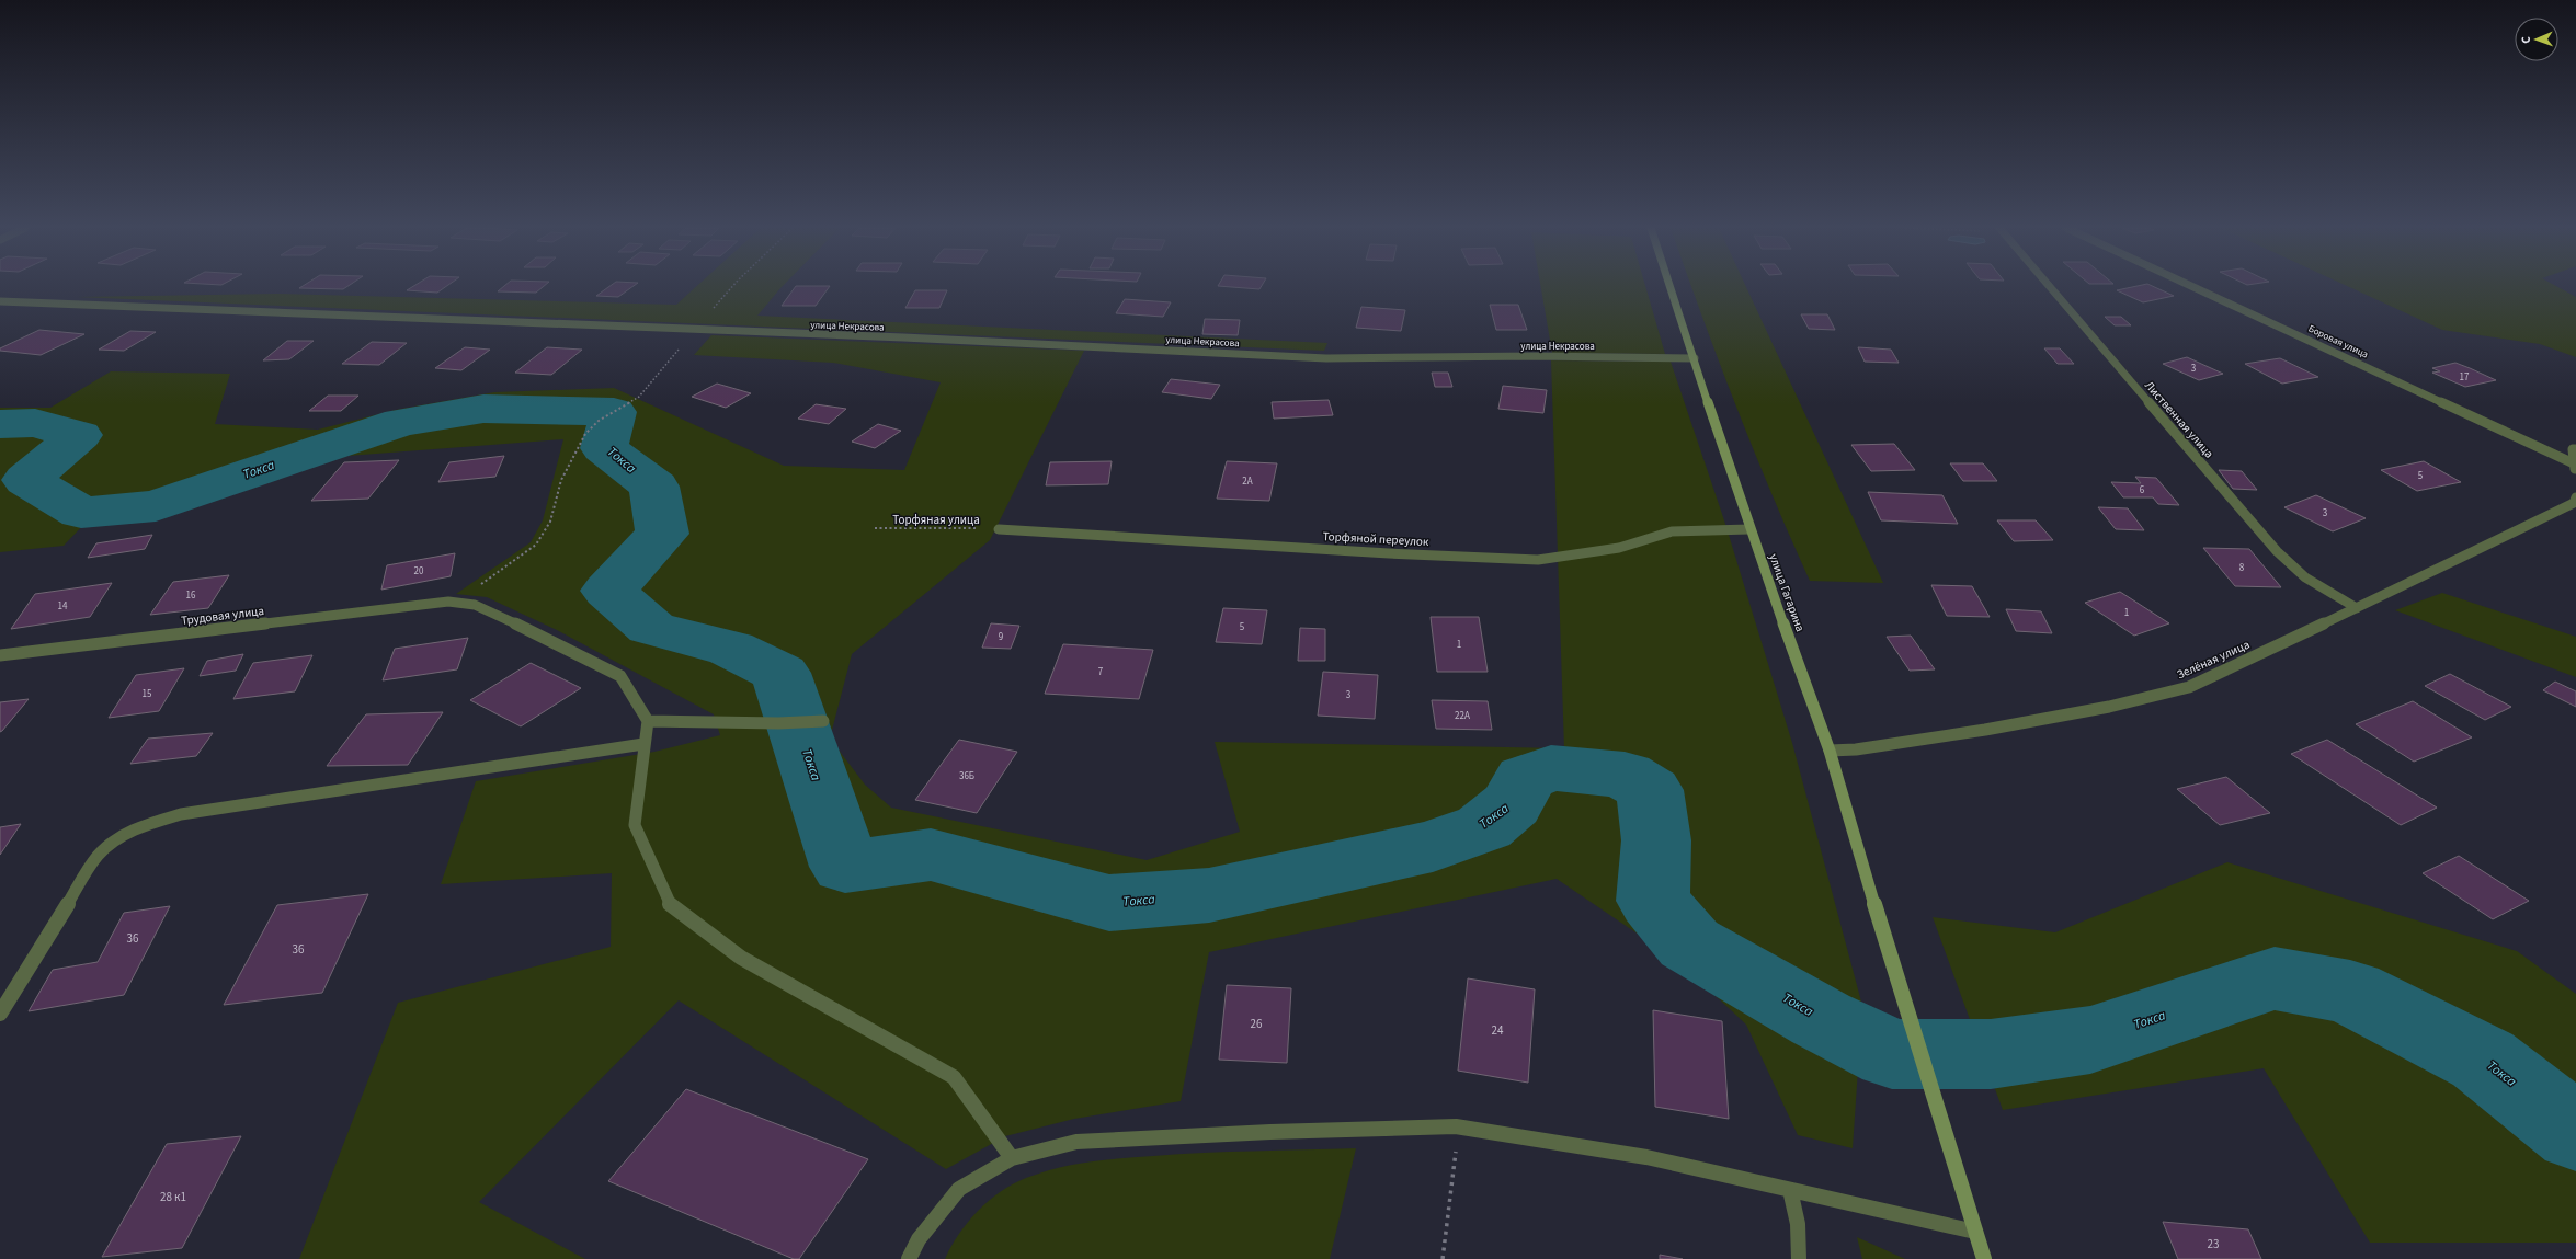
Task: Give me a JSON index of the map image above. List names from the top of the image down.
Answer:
{
  "streets": {
    "main road": ["улица Гагарина"],
    "street": [
      "улица Некрасова",
      "Боровая улица",
      "Лиственная улица",
      "Торфяной переулок",
      "Трудовая улица",
      "Зелёная улица"
    ],
    "path": ["Торфяная улица"]
  },
  "crossings": [
    ["улица Некрасова", "улица Гагарина"],
    ["Лиственная улица", "Зелёная улица"],
    ["Торфяная улица", "Торфяной переулок"],
    ["Торфяной переулок", "улица Гагарина"],
    ["улица Гагарина", "Зелёная улица"]
  ],
  "water": ["Токса"],
  "house_numbers": [
    "3",
    "17",
    "5",
    "2А",
    "6",
    "3",
    "8",
    "20",
    "16",
    "14",
    "1",
    "5",
    "9",
    "1",
    "7",
    "15",
    "3",
    "22А",
    "36Б",
    "36",
    "36",
    "26",
    "24",
    "28 к1",
    "23"
  ],
  "north": "left"
}
